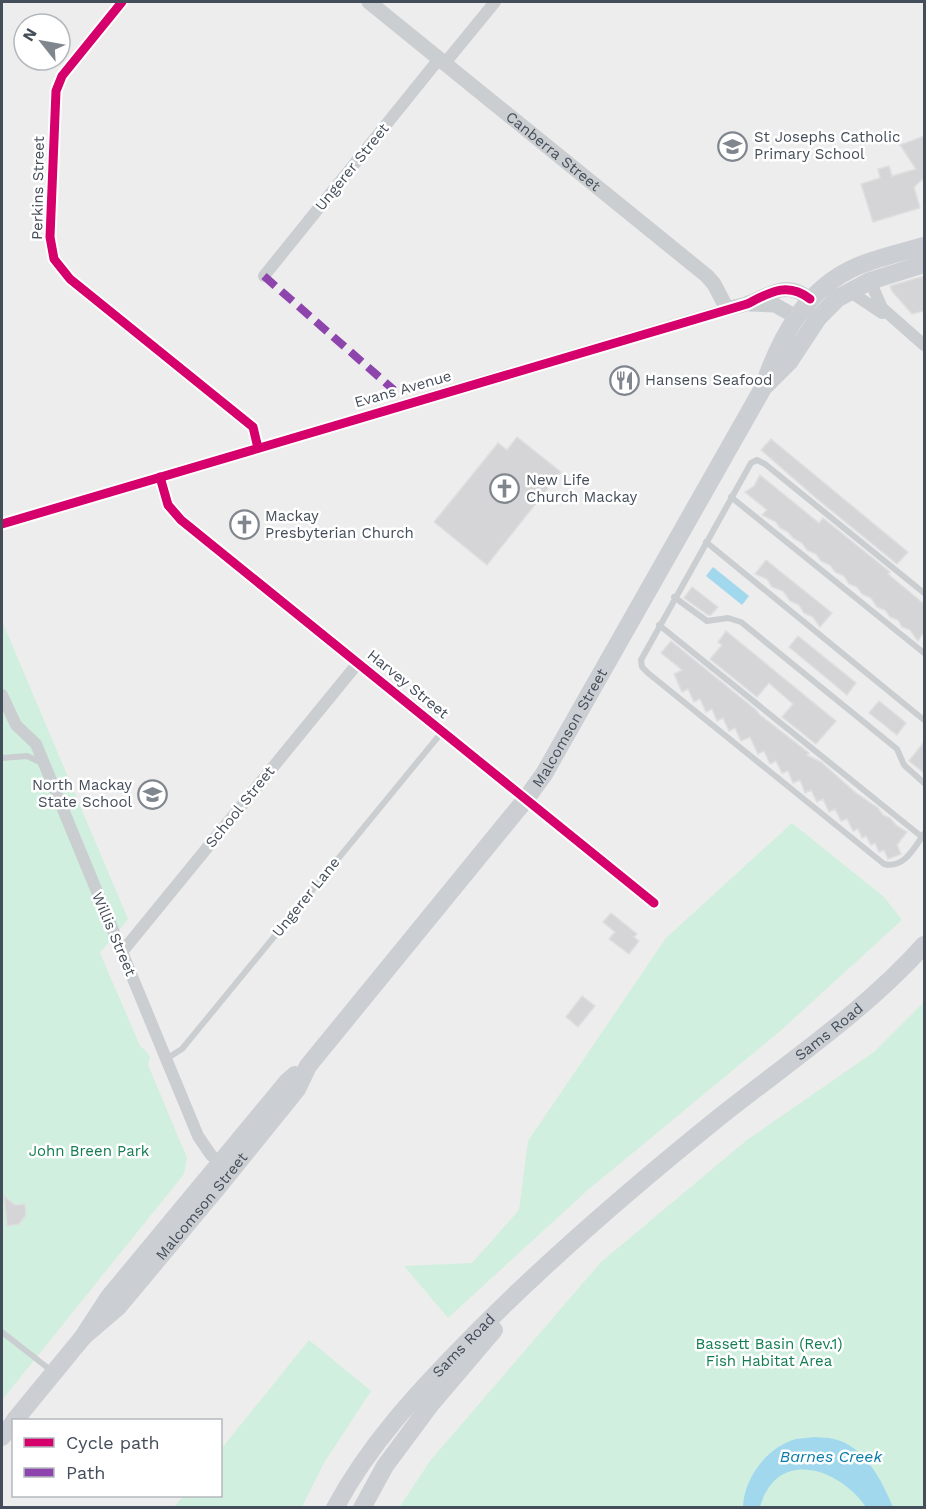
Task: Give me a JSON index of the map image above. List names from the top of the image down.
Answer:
{
  "streets": {
    "main road": ["Malcomson Street", "Sams Road"],
    "street": [
      "Canberra Street",
      "Ungerer Street",
      "Perkins Street",
      "Evans Avenue",
      "Harvey Street",
      "School Street",
      "Willis Street"
    ],
    "lane": ["Ungerer Lane"]
  },
  "crossings": [
    ["Canberra Street", "Ungerer Street"],
    ["Canberra Street", "Evans Avenue"],
    ["Perkins Street", "Evans Avenue"],
    ["Evans Avenue", "Harvey Street"],
    ["Evans Avenue", "Malcomson Street"],
    ["Harvey Street", "Malcomson Street"],
    ["Harvey Street", "School Street"],
    ["Harvey Street", "Ungerer Lane"],
    ["Malcomson Street", "Willis Street"],
    ["School Street", "Willis Street"],
    ["Ungerer Lane", "Willis Street"]
  ],
  "water": ["Barnes Creek"],
  "parks": ["John Breen Park", "Bassett Basin (Rev.1) Fish Habitat Area"],
  "places": {
    "school or university": ["St Josephs Catholic Primary School", "North Mackay State School"],
    "restaurant": ["Hansens Seafood"],
    "church": ["New Life Church Mackay", "Mackay Presbyterian Church"]
  },
  "legend": ["Cycle path", "Path"],
  "north": "top left"
}
